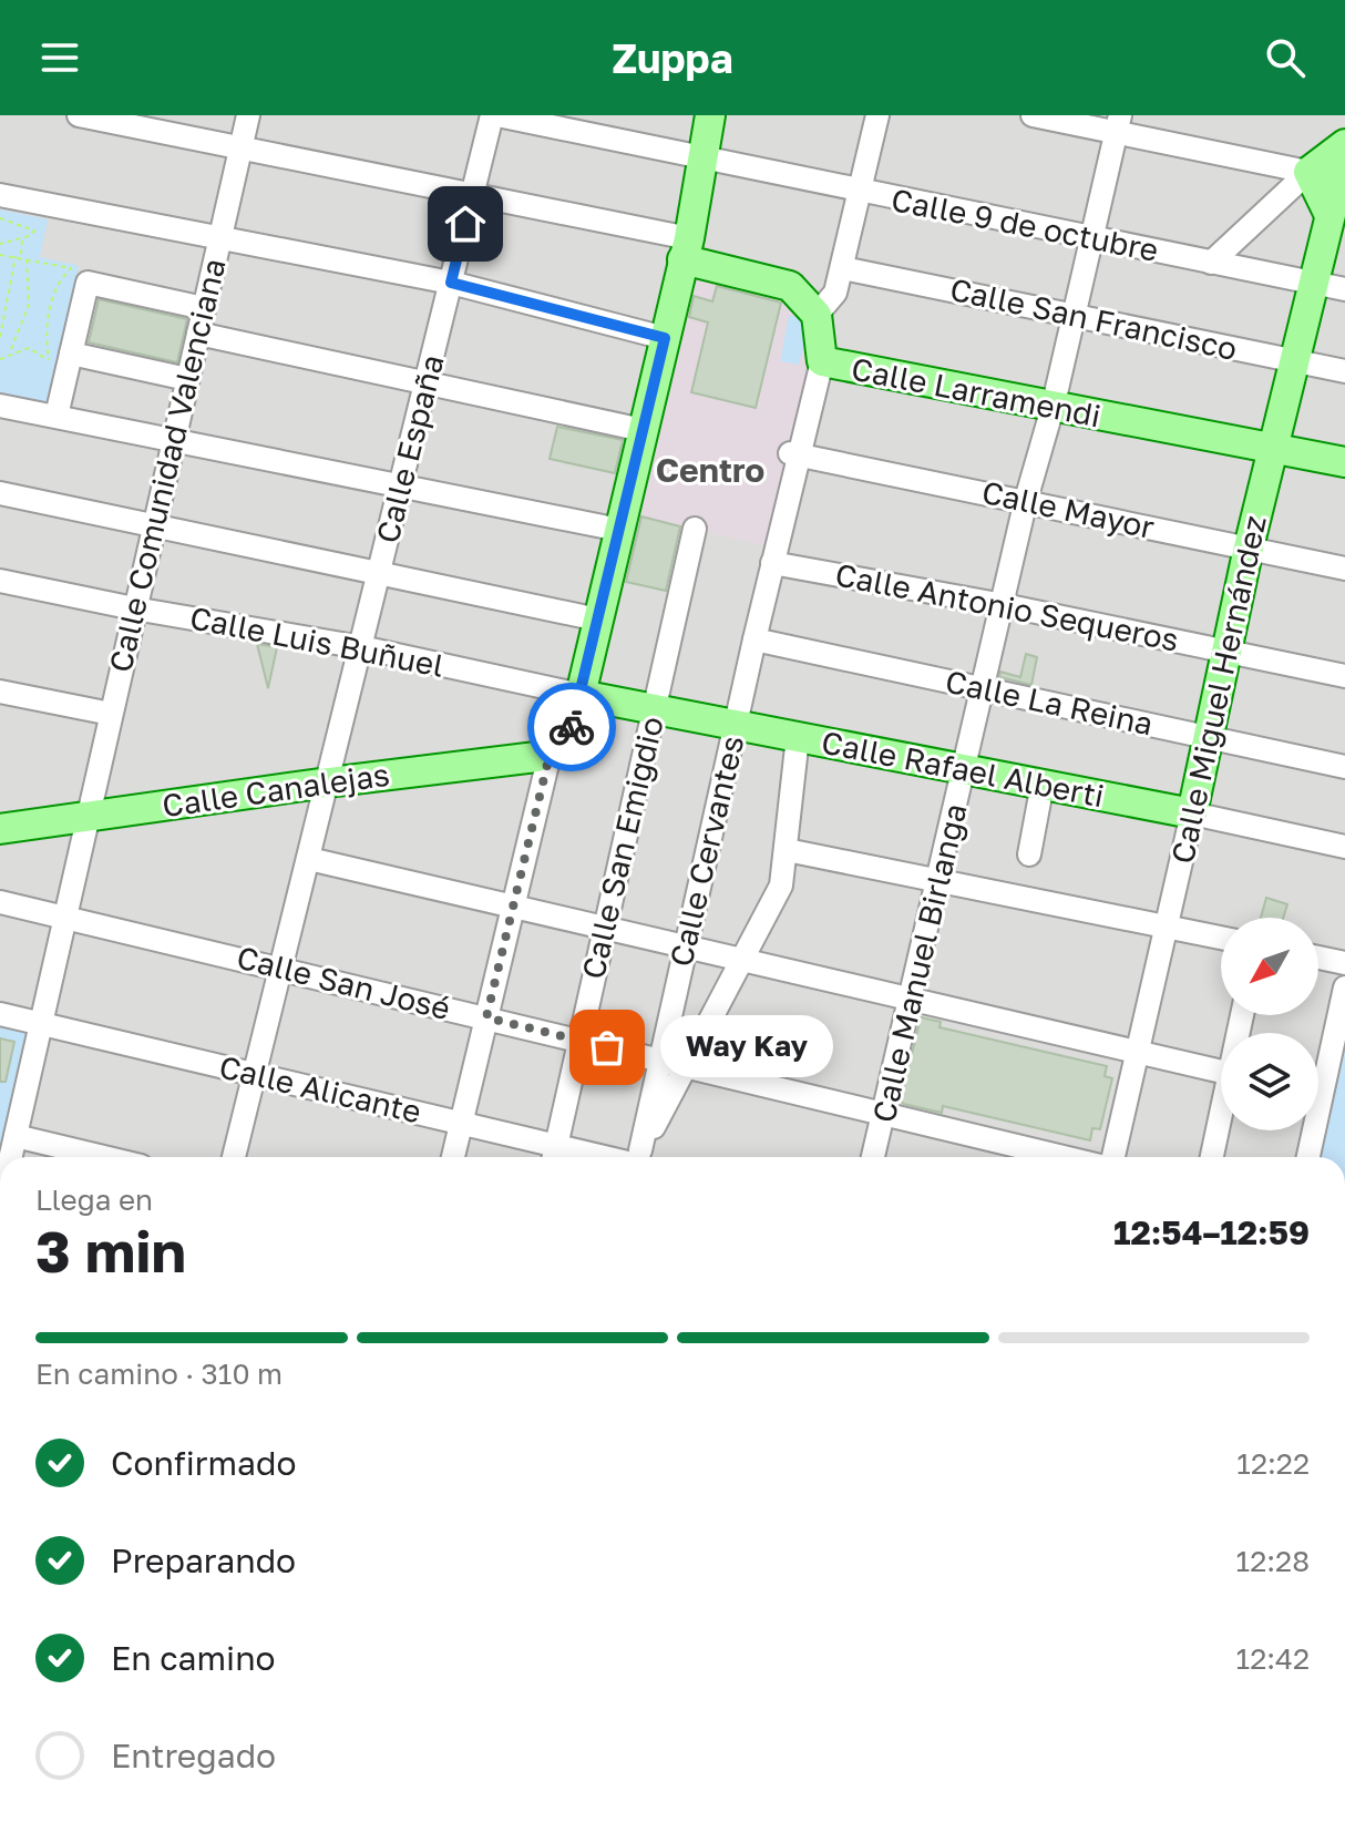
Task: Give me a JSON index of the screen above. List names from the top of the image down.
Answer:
{
  "streets": {
    "main road": [
      "Calle Larramendi",
      "Calle Miguel Hernández",
      "Calle Rafael Alberti",
      "Calle Canalejas"
    ],
    "street": [
      "Calle 9 de octubre",
      "Calle San Francisco",
      "Calle España",
      "Calle Comunidad Valenciana",
      "Calle Mayor",
      "Calle Antonio Sequeros",
      "Calle Luis Buñuel",
      "Calle La Reina",
      "Calle San Emigdio",
      "Calle Cervantes",
      "Calle Manuel Birlanga",
      "Calle San José",
      "Calle Alicante"
    ]
  },
  "crossings": [
    ["Calle 9 de octubre", "Calle España"],
    ["Calle 9 de octubre", "Calle Miguel Hernández"],
    ["Calle 9 de octubre", "Calle Manuel Birlanga"],
    ["Calle San Francisco", "Calle Miguel Hernández"],
    ["Calle San Francisco", "Calle Manuel Birlanga"],
    ["Calle Larramendi", "Calle Miguel Hernández"],
    ["Calle Larramendi", "Calle Cervantes"],
    ["Calle Larramendi", "Calle Manuel Birlanga"],
    ["Calle España", "Calle Luis Buñuel"],
    ["Calle España", "Calle Canalejas"],
    ["Calle España", "Calle San José"],
    ["Calle España", "Calle Alicante"],
    ["Calle Comunidad Valenciana", "Calle Luis Buñuel"],
    ["Calle Comunidad Valenciana", "Calle Canalejas"],
    ["Calle Comunidad Valenciana", "Calle San José"],
    ["Calle Comunidad Valenciana", "Calle Alicante"],
    ["Calle Mayor", "Calle Miguel Hernández"],
    ["Calle Mayor", "Calle Cervantes"],
    ["Calle Mayor", "Calle Manuel Birlanga"],
    ["Calle Antonio Sequeros", "Calle Miguel Hernández"],
    ["Calle Antonio Sequeros", "Calle Cervantes"],
    ["Calle Antonio Sequeros", "Calle Manuel Birlanga"],
    ["Calle Luis Buñuel", "Calle Rafael Alberti"],
    ["Calle Miguel Hernández", "Calle La Reina"],
    ["Calle Miguel Hernández", "Calle Rafael Alberti"],
    ["Calle La Reina", "Calle Cervantes"],
    ["Calle La Reina", "Calle Manuel Birlanga"],
    ["Calle Rafael Alberti", "Calle San Emigdio"],
    ["Calle Rafael Alberti", "Calle Cervantes"],
    ["Calle Rafael Alberti", "Calle Manuel Birlanga"],
    ["Calle San Emigdio", "Calle San José"],
    ["Calle San Emigdio", "Calle Alicante"],
    ["Calle Cervantes", "Calle San José"],
    ["Calle Manuel Birlanga", "Calle San José"]
  ],
  "districts": ["Centro"],
  "places": ["Way Kay"],
  "north": "bottom left",
  "page": {
    "header": "Zuppa",
    "bubble": "Way Kay",
    "heading": ["3 min", "Llega en", "12:54–12:59"],
    "bar": "En camino · 310 m",
    "list": [
      ["Confirmado", "12:22"],
      ["Preparando", "12:28"],
      ["En camino", "12:42"],
      "Entregado"
    ]
  }
}
